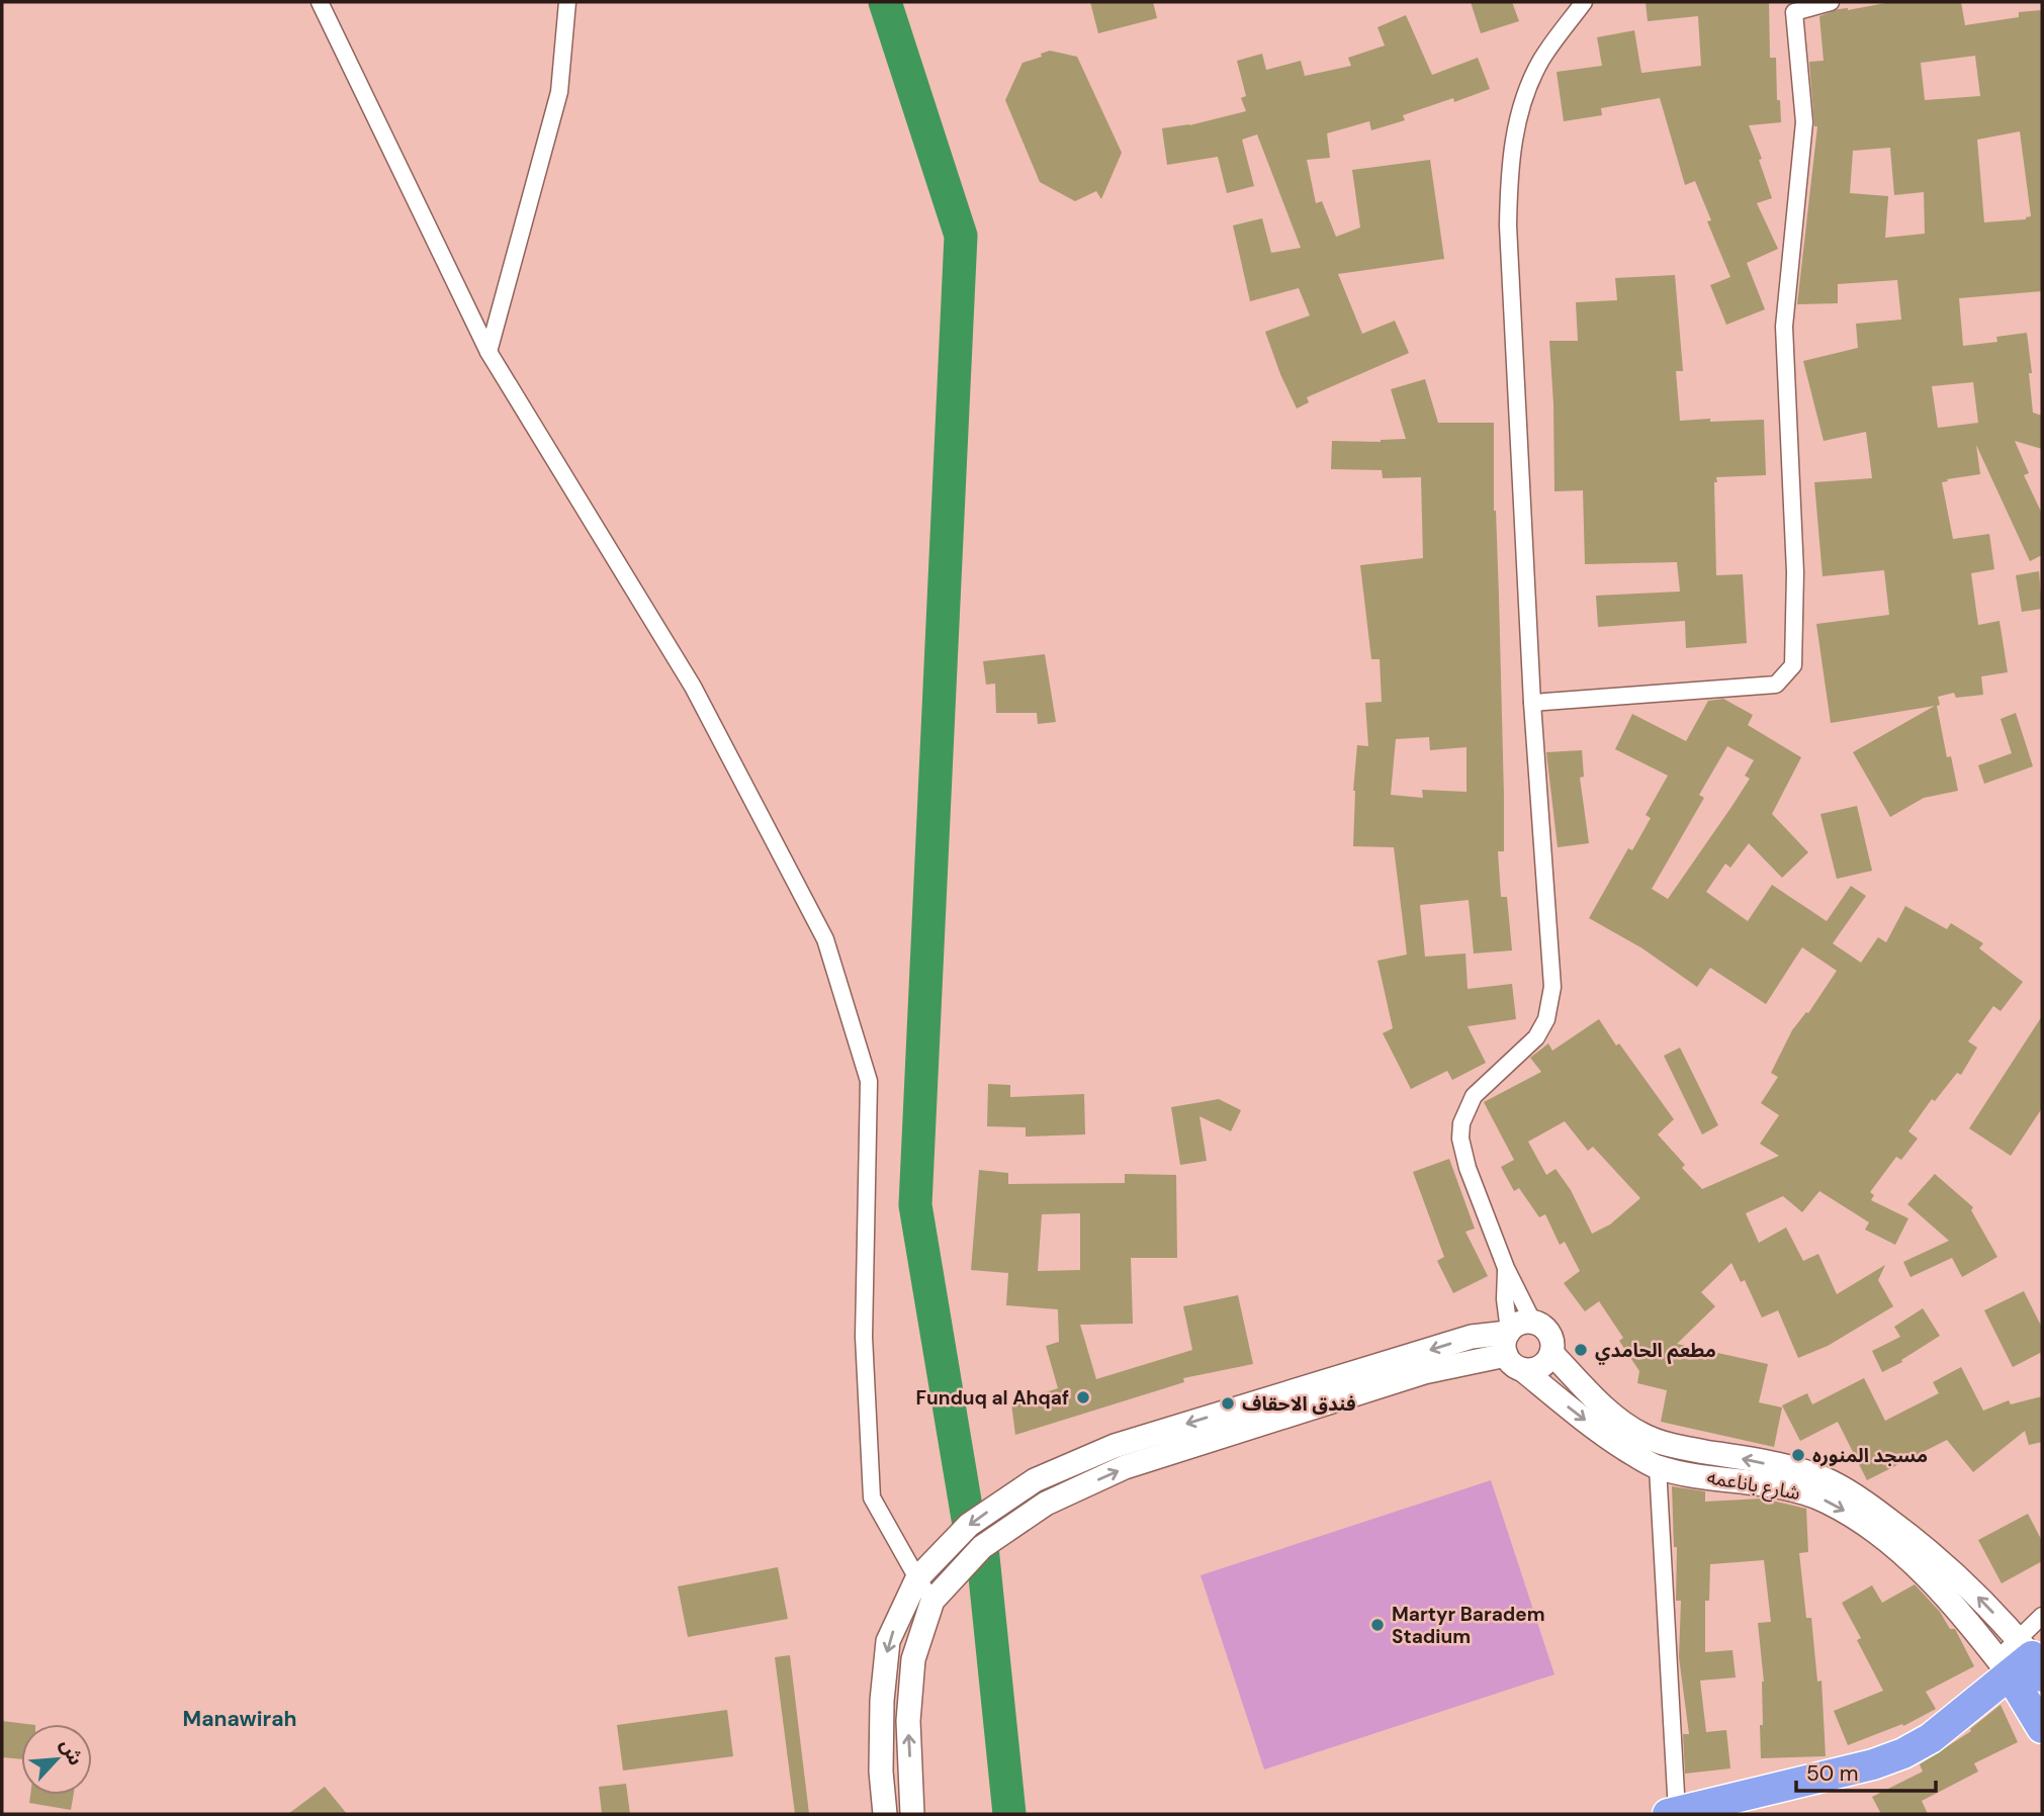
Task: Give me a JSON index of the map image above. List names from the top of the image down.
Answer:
{
  "streets": {
    "highway": ["شارع باناعمه"]
  },
  "districts": ["Manawirah"],
  "places": [
    "مطعم الحامدي",
    "Funduq al Ahqaf",
    "فندق الاحقاف",
    "مسجد المنوره",
    "Martyr Baradem Stadium"
  ],
  "scale_bar": "50 m",
  "north": "top right"
}
